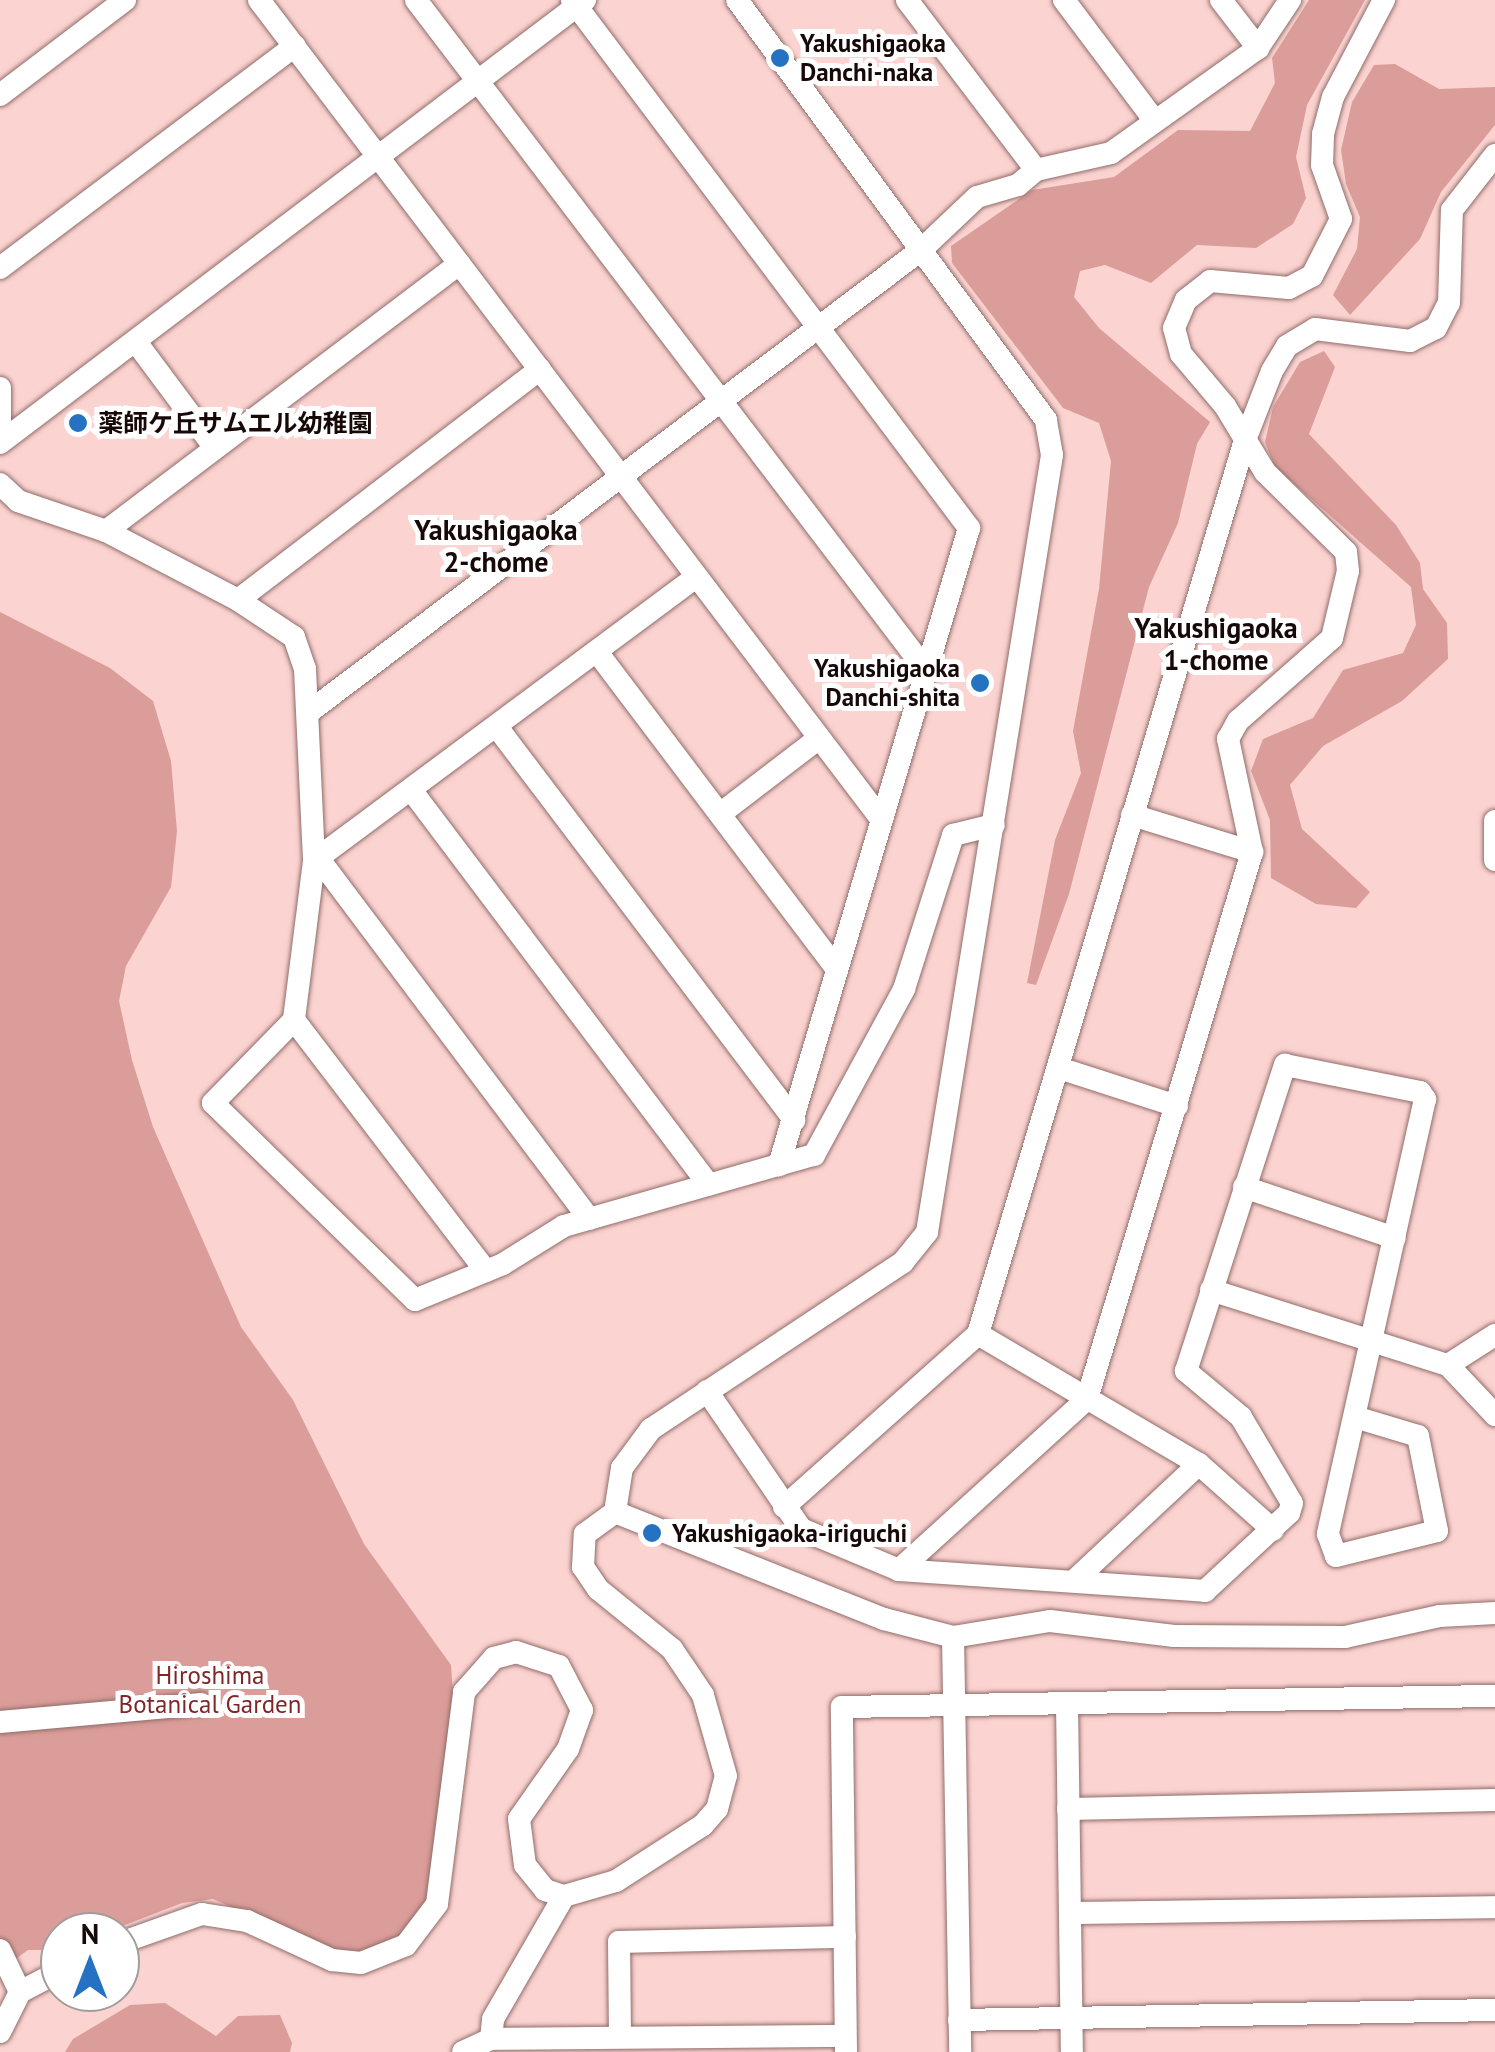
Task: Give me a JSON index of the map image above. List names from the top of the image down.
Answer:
{
  "districts": ["Yakushigaoka 2-chome", "Yakushigaoka 1-chome"],
  "parks": ["Hiroshima Botanical Garden"],
  "places": [
    "Yakushigaoka Danchi-naka",
    "薬師ケ丘サムエル幼稚園",
    "Yakushigaoka Danchi-shita",
    "Yakushigaoka-iriguchi"
  ],
  "north": "top"
}
